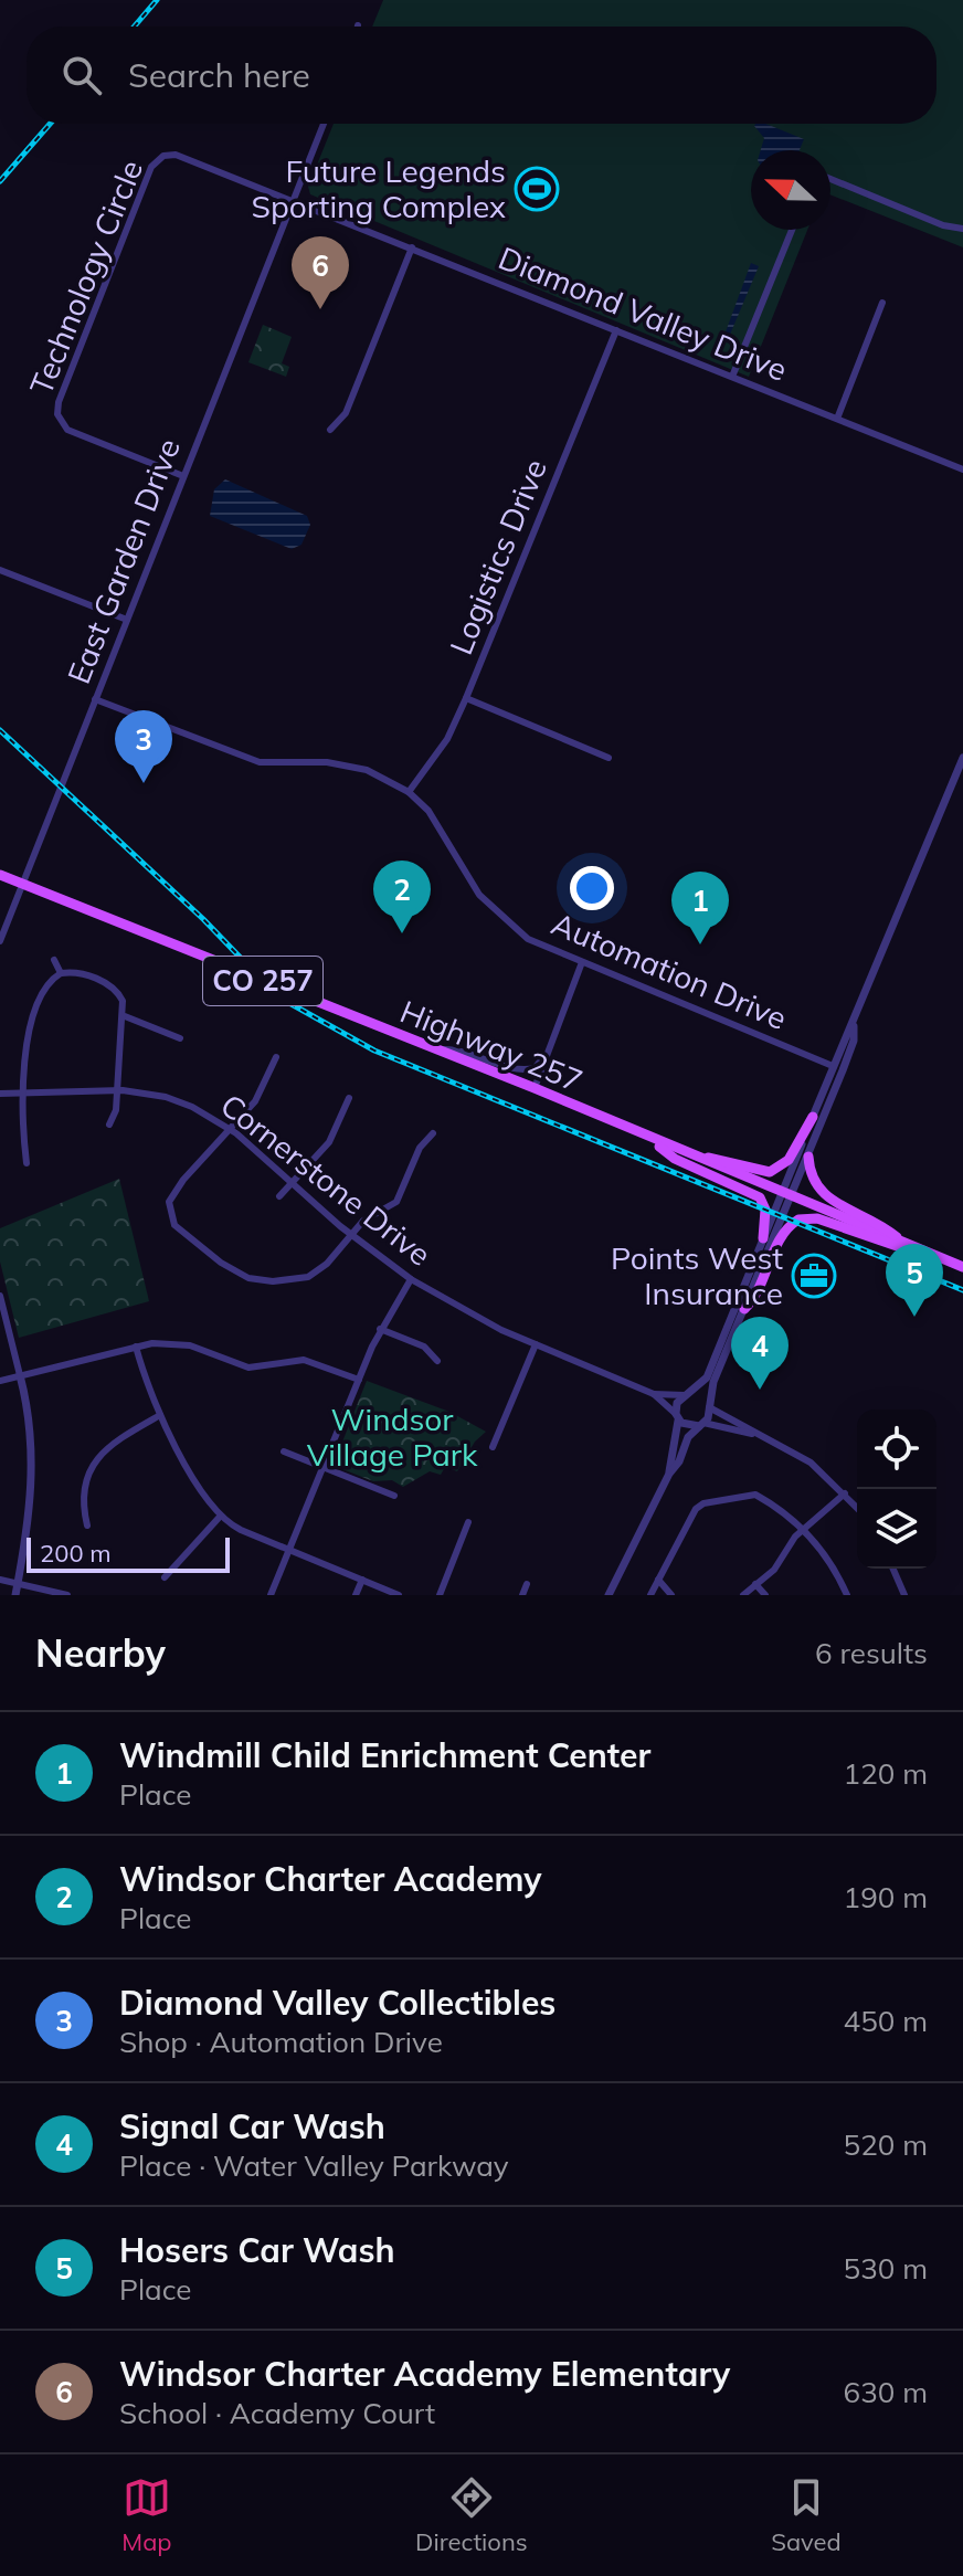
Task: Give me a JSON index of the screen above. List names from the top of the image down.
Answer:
{
  "streets": {
    "main road": ["CO 257", "Highway 257"],
    "street": [
      "Technology Circle",
      "Diamond Valley Drive",
      "Logistics Drive",
      "East Garden Drive",
      "Automation Drive",
      "Cornerstone Drive"
    ]
  },
  "crossings": [
    ["Technology Circle", "Diamond Valley Drive"],
    ["Technology Circle", "East Garden Drive"],
    ["Diamond Valley Drive", "Logistics Drive"],
    ["Diamond Valley Drive", "East Garden Drive"],
    ["Logistics Drive", "Automation Drive"],
    ["East Garden Drive", "Automation Drive"],
    ["East Garden Drive", "Highway 257"]
  ],
  "parks": ["Windsor Village Park"],
  "places": {
    "sports": ["Future Legends Sporting Complex"],
    "office": ["Points West Insurance"]
  },
  "scale_bar": "200 m",
  "north": "left",
  "page": {
    "search": "Search here",
    "pins": [
      "6",
      "3",
      "2",
      "1",
      "5",
      "4"
    ],
    "scale": "200 m",
    "heading": ["Nearby", "6 results"],
    "list": [
      {
        "mark": "1",
        "name": "Windmill Child Enrichment Center",
        "note": "Place",
        "value": "120 m"
      },
      {
        "mark": "2",
        "name": "Windsor Charter Academy",
        "note": "Place",
        "value": "190 m"
      },
      {
        "mark": "3",
        "name": "Diamond Valley Collectibles",
        "note": "Shop · Automation Drive",
        "value": "450 m"
      },
      {
        "mark": "4",
        "name": "Signal Car Wash",
        "note": "Place · Water Valley Parkway",
        "value": "520 m"
      },
      {
        "mark": "5",
        "name": "Hosers Car Wash",
        "note": "Place",
        "value": "530 m"
      },
      {
        "mark": "6",
        "name": "Windsor Charter Academy Elementary",
        "note": "School · Academy Court",
        "value": "630 m"
      }
    ],
    "nav": ["Map", "Directions", "Saved"]
  }
}
